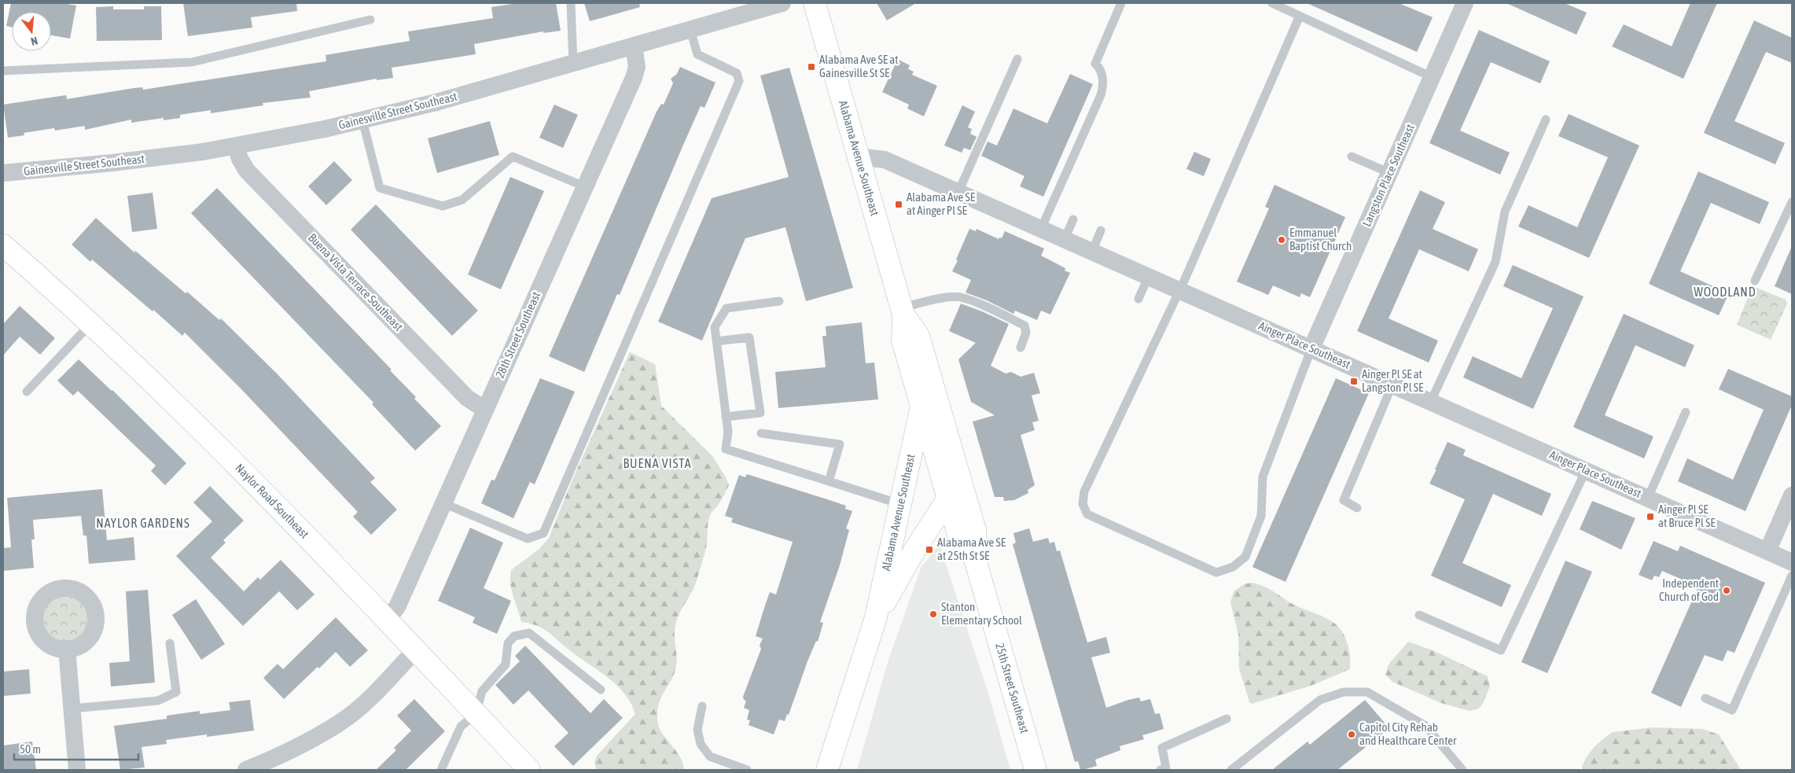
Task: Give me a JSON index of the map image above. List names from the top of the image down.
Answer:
{
  "streets": {
    "main road": ["Alabama Avenue Southeast", "Naylor Road Southeast", "25th Street Southeast"],
    "street": [
      "Gainesville Street Southeast",
      "Langston Place Southeast",
      "Buena Vista Terrace Southeast",
      "28th Street Southeast",
      "Ainger Place Southeast"
    ]
  },
  "crossings": [
    ["Gainesville Street Southeast", "Buena Vista Terrace Southeast"],
    ["Gainesville Street Southeast", "28th Street Southeast"],
    ["Alabama Avenue Southeast", "Ainger Place Southeast"],
    ["Alabama Avenue Southeast", "25th Street Southeast"],
    ["Langston Place Southeast", "Ainger Place Southeast"],
    ["Buena Vista Terrace Southeast", "28th Street Southeast"],
    ["28th Street Southeast", "Naylor Road Southeast"]
  ],
  "districts": ["WOODLAND", "BUENA VISTA", "NAYLOR GARDENS"],
  "places": {
    "transit": [
      "Alabama Ave SE at Gainesville St SE",
      "Alabama Ave SE at Ainger Pl SE",
      "Ainger Pl SE at Langston Pl SE",
      "Ainger Pl SE at Bruce Pl SE",
      "Alabama Ave SE at 25th St SE"
    ],
    "other": [
      "Emmanuel Baptist Church",
      "Independent Church of God",
      "Stanton Elementary School",
      "Capitol City Rehab and Healthcare Center"
    ]
  },
  "scale_bar": "50 m",
  "north": "bottom"
}
